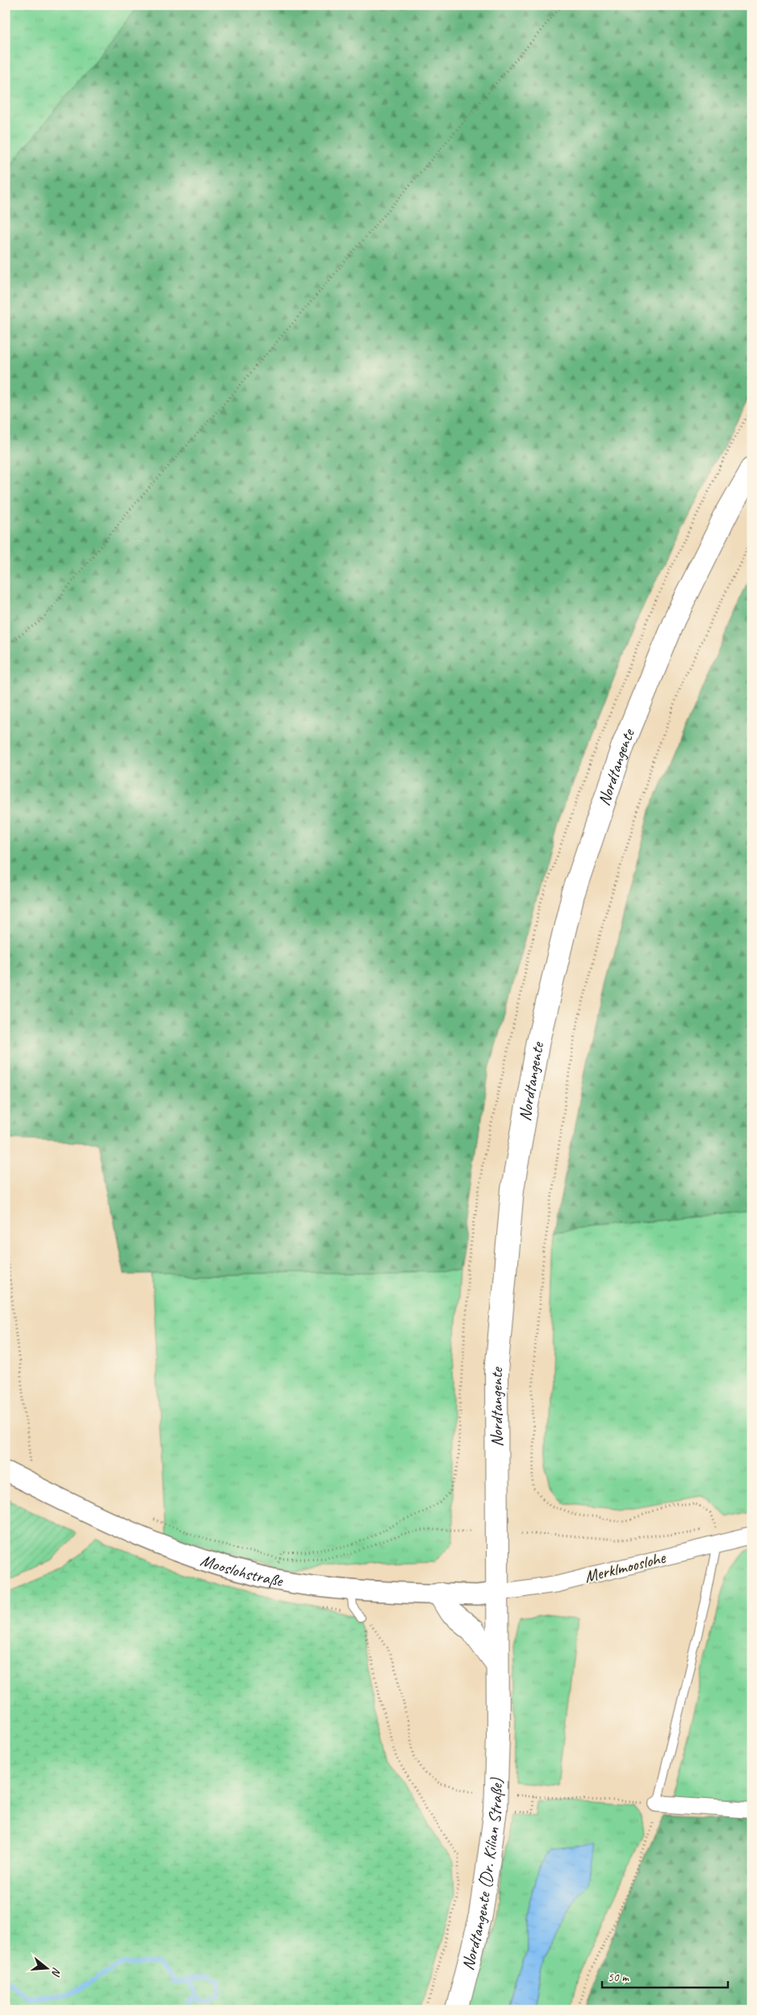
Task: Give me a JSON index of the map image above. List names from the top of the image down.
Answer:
{
  "streets": {
    "main road": ["Nordtangente", "Nordtangente (Dr. Kilian Straße)"],
    "street": ["Merklmooslohe", "Mooslohstraße"]
  },
  "crossings": [
    ["Nordtangente", "Merklmooslohe"],
    ["Nordtangente", "Mooslohstraße"],
    ["Nordtangente", "Nordtangente (Dr. Kilian Straße)"],
    ["Merklmooslohe", "Mooslohstraße"]
  ],
  "scale_bar": "50 m",
  "north": "right"
}
